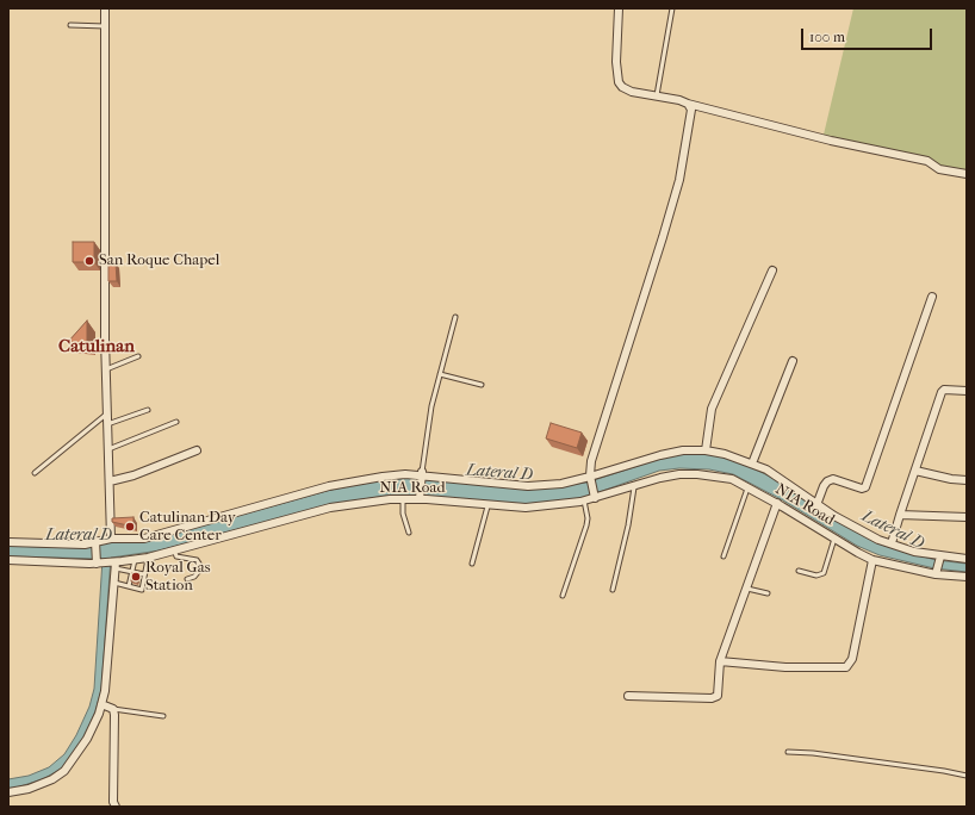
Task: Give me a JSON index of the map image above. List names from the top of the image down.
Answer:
{
  "streets": {
    "street": ["NIA Road"]
  },
  "districts": ["Catulinan"],
  "water": ["Lateral D"],
  "places": ["San Roque Chapel", "Catulinan Day Care Center", "Royal Gas Station"],
  "scale_bar": "100 m"
}
